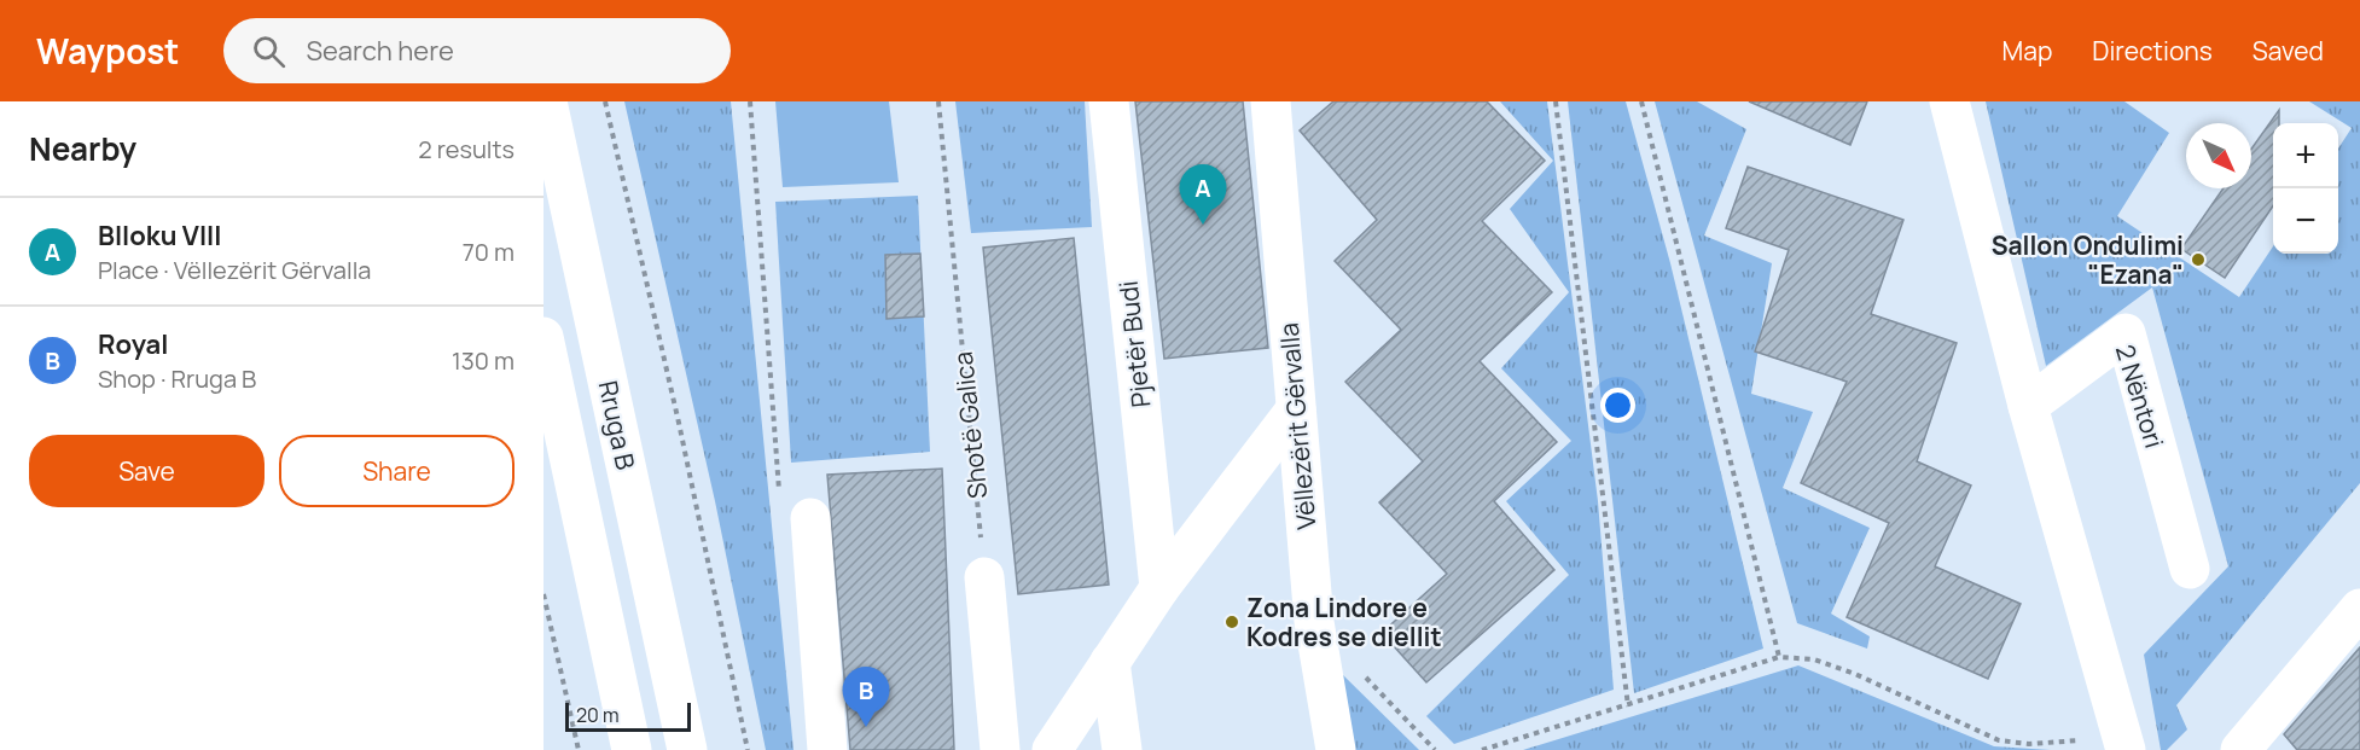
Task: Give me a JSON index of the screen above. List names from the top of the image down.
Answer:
{
  "streets": {
    "street": [
      "Pjetër Budi",
      "2 Nëntori",
      "Rruga B",
      "Vëllezërit Gërvalla"
    ],
    "path": ["Shotë Galica"]
  },
  "places": ["Sallon Ondulimi \"Ezana\"", "Zona Lindore e Kodres se diellit"],
  "scale_bar": "20 m",
  "north": "bottom right",
  "page": {
    "header": "Waypost",
    "search": "Search here",
    "nav": ["Map", "Directions", "Saved"],
    "heading": ["Nearby", "2 results"],
    "map_buttons": ["+", "−"],
    "pins": ["A", "B"],
    "list": [
      {
        "mark": "A",
        "name": "Blloku VIII",
        "note": "Place · Vëllezërit Gërvalla",
        "value": "70 m"
      },
      {
        "mark": "B",
        "name": "Royal",
        "note": "Shop · Rruga B",
        "value": "130 m"
      }
    ],
    "buttons": ["Save", "Share"],
    "scale": "20 m"
  }
}
